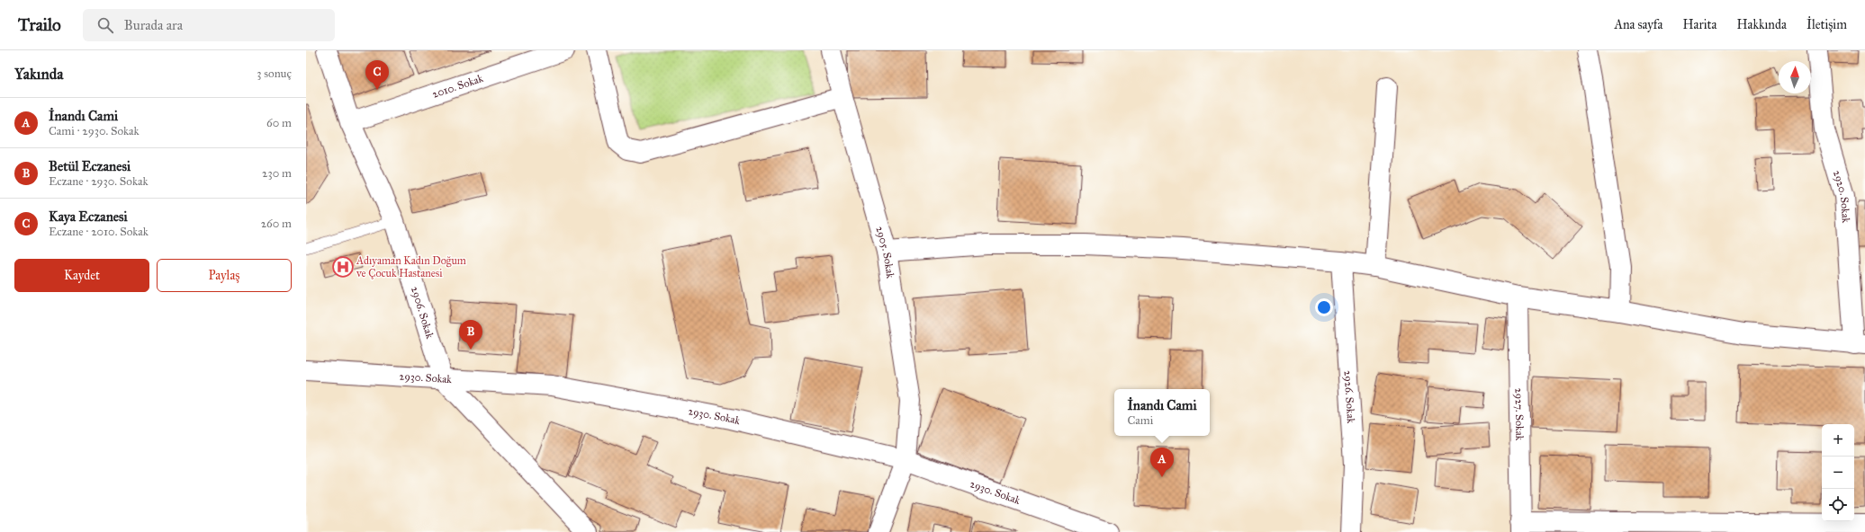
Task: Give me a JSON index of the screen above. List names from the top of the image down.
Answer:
{
  "streets": {
    "street": [
      "2010. Sokak",
      "2920. Sokak",
      "2905. Sokak",
      "2906. Sokak",
      "2930. Sokak",
      "2926. Sokak",
      "2927. Sokak"
    ]
  },
  "crossings": [
    ["2010. Sokak", "2906. Sokak"],
    ["2905. Sokak", "2930. Sokak"],
    ["2906. Sokak", "2930. Sokak"]
  ],
  "places": {
    "hospital": ["Adıyaman Kadın Doğum ve Çocuk Hastanesi"]
  },
  "north": "top",
  "page": {
    "header": "Trailo",
    "search": "Burada ara",
    "nav": [
      "Ana sayfa",
      "Harita",
      "Hakkında",
      "İletişim"
    ],
    "heading": ["Yakında", "3 sonuç"],
    "pins": ["C", "B", "A"],
    "list": [
      {
        "mark": "A",
        "name": "İnandı Cami",
        "note": "Cami · 2930. Sokak",
        "value": "60 m"
      },
      {
        "mark": "B",
        "name": "Betül Eczanesi",
        "note": "Eczane · 2930. Sokak",
        "value": "230 m"
      },
      {
        "mark": "C",
        "name": "Kaya Eczanesi",
        "note": "Eczane · 2010. Sokak",
        "value": "260 m"
      }
    ],
    "buttons": ["Kaydet", "Paylaş"],
    "popup": ["İnandı Cami", "Cami"],
    "map_buttons": ["+", "−"]
  }
}
